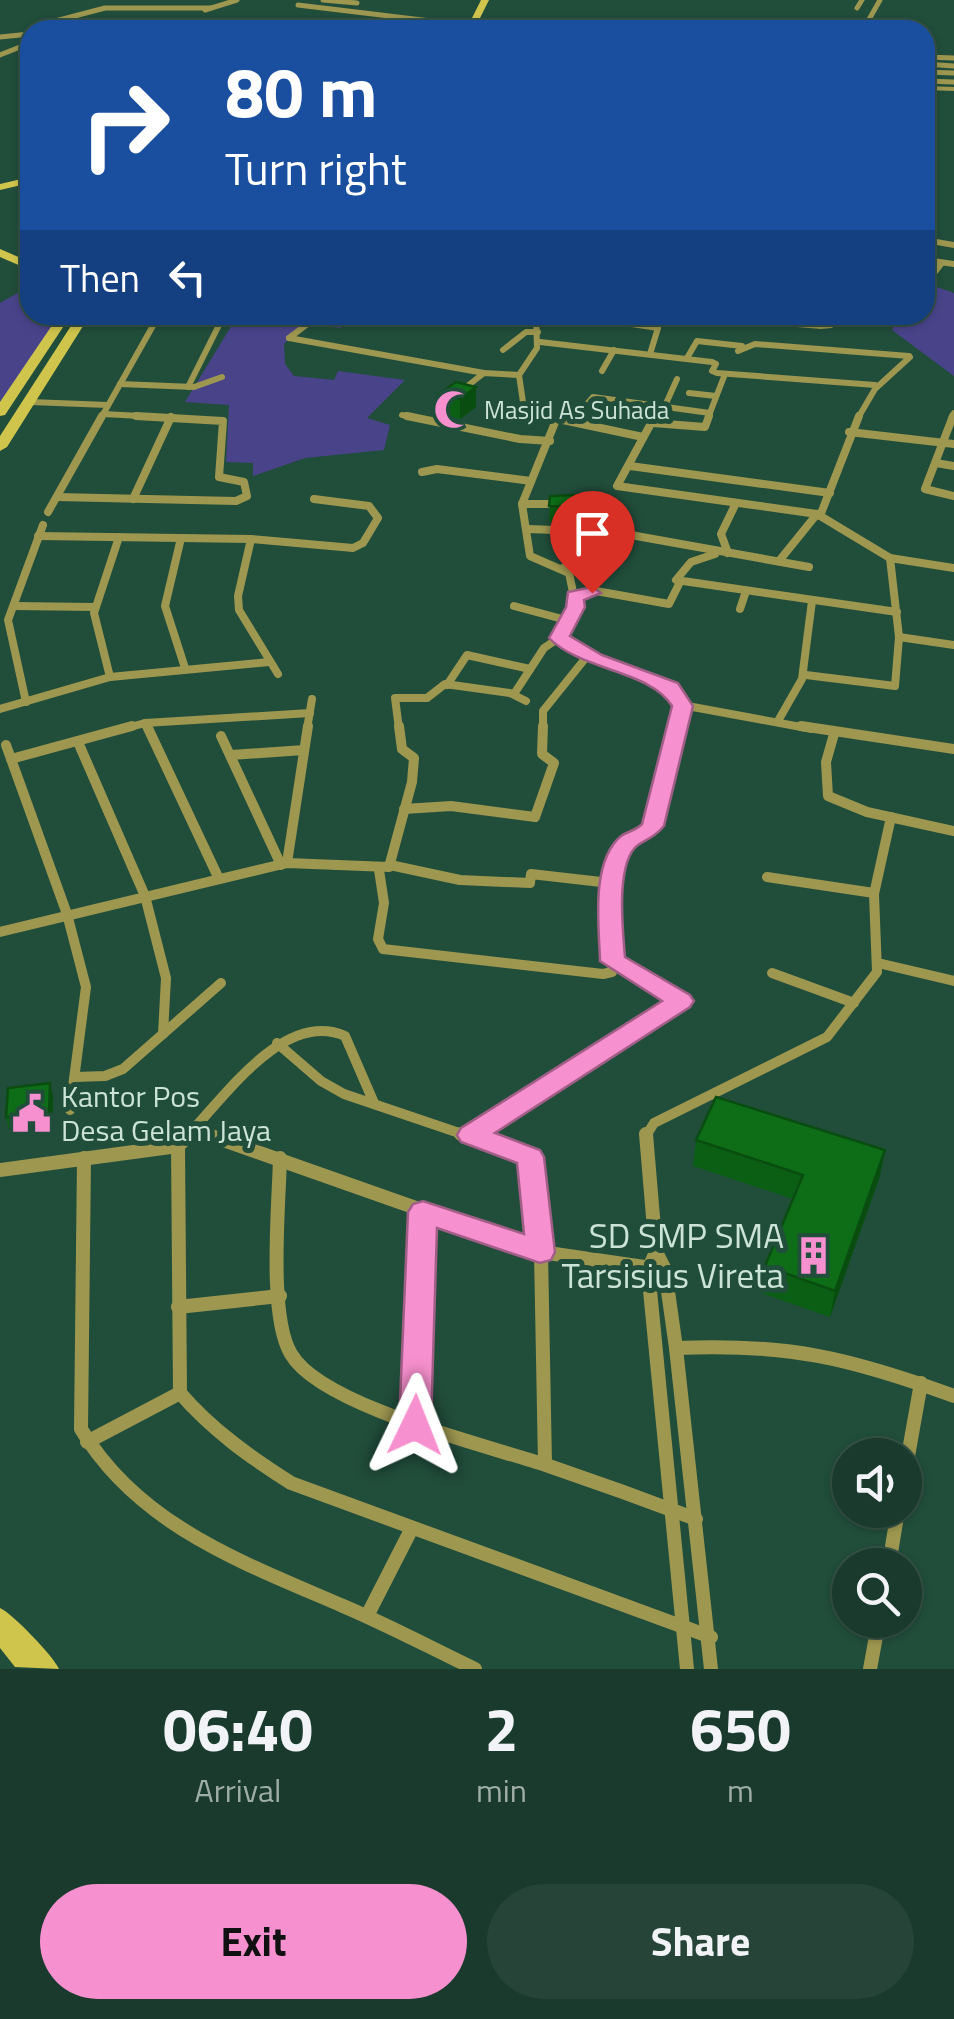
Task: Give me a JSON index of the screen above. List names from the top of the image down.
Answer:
{
  "places": {
    "mosque": ["Masjid As Suhada"],
    "public building": ["Kantor Pos Desa Gelam Jaya"],
    "building": ["SD SMP SMA Tarsisius Vireta"]
  },
  "page": {
    "turn": ["80 m", "Turn right"],
    "then": "Then",
    "eta": [
      "06:40",
      "Arrival",
      "2",
      "min",
      "650",
      "m"
    ],
    "buttons": ["Exit", "Share"]
  }
}
